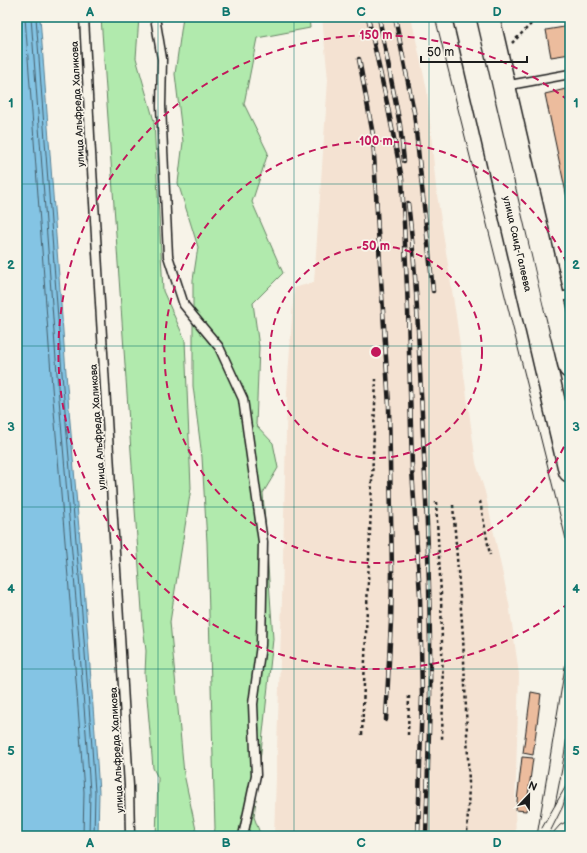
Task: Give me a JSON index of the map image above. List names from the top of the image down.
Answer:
{
  "streets": {
    "main road": ["улица Саид-Галеева"],
    "lane": ["улица Альфреда Халикова"]
  },
  "scale_bar": "50 m",
  "north": "top",
  "grid": {
    "columns": [
      "A",
      "B",
      "C",
      "D"
    ],
    "rows": [
      "1",
      "2",
      "3",
      "4",
      "5"
    ]
  },
  "rings": ["150 m", "100 m", "50 m"]
}
